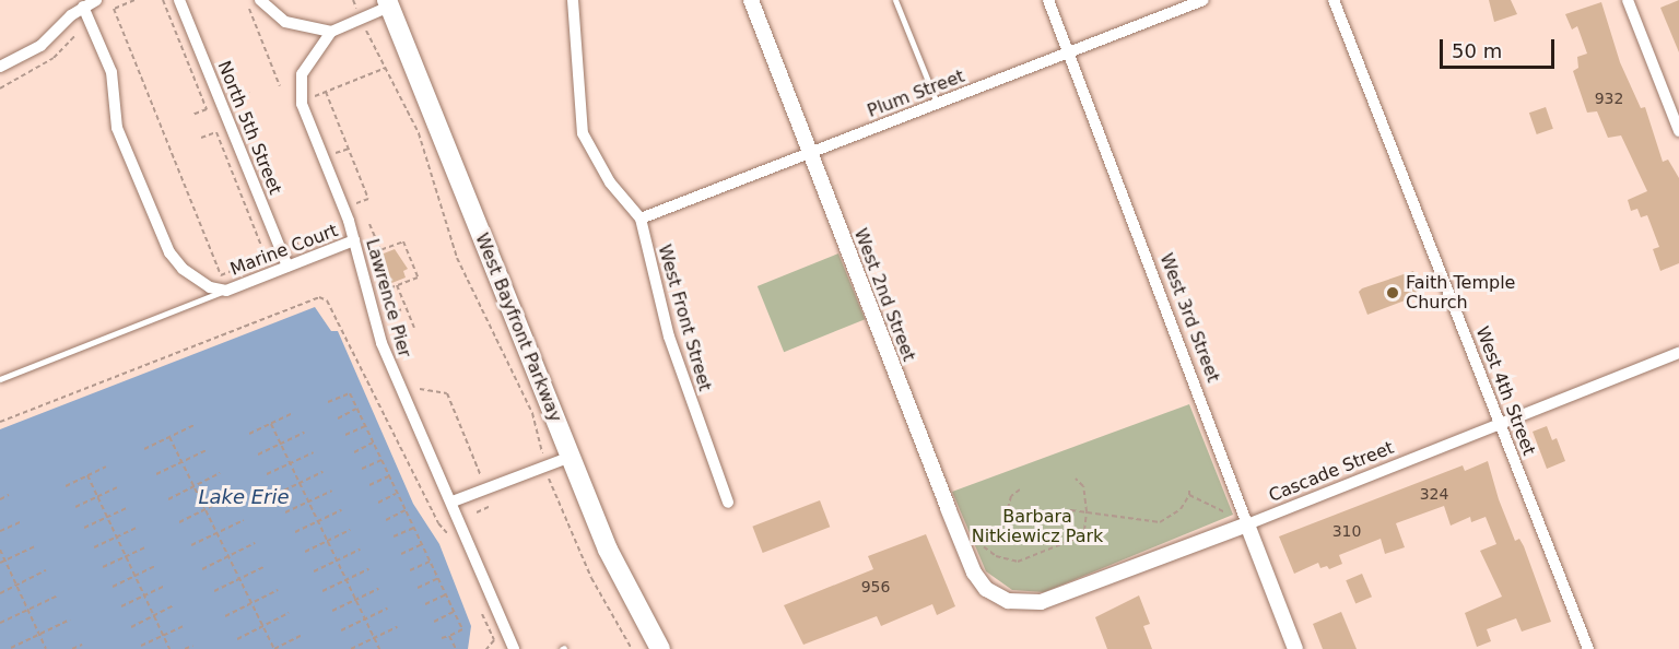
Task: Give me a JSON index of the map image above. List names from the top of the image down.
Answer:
{
  "streets": {
    "highway": ["West Bayfront Parkway"],
    "street": [
      "Plum Street",
      "North 5th Street",
      "Marine Court",
      "West 2nd Street",
      "Lawrence Pier",
      "West Front Street",
      "West 3rd Street",
      "West 4th Street",
      "Cascade Street"
    ]
  },
  "crossings": [
    ["Plum Street", "West 2nd Street"],
    ["Plum Street", "West Front Street"],
    ["Plum Street", "West 3rd Street"],
    ["North 5th Street", "Marine Court"],
    ["Marine Court", "Lawrence Pier"],
    ["West 2nd Street", "Cascade Street"],
    ["West 3rd Street", "Cascade Street"],
    ["West 4th Street", "Cascade Street"]
  ],
  "water": ["Lake Erie"],
  "parks": ["Barbara Nitkiewicz Park"],
  "places": ["Faith Temple Church"],
  "house_numbers": [
    "932",
    "324",
    "310",
    "956"
  ],
  "scale_bar": "50 m"
}
